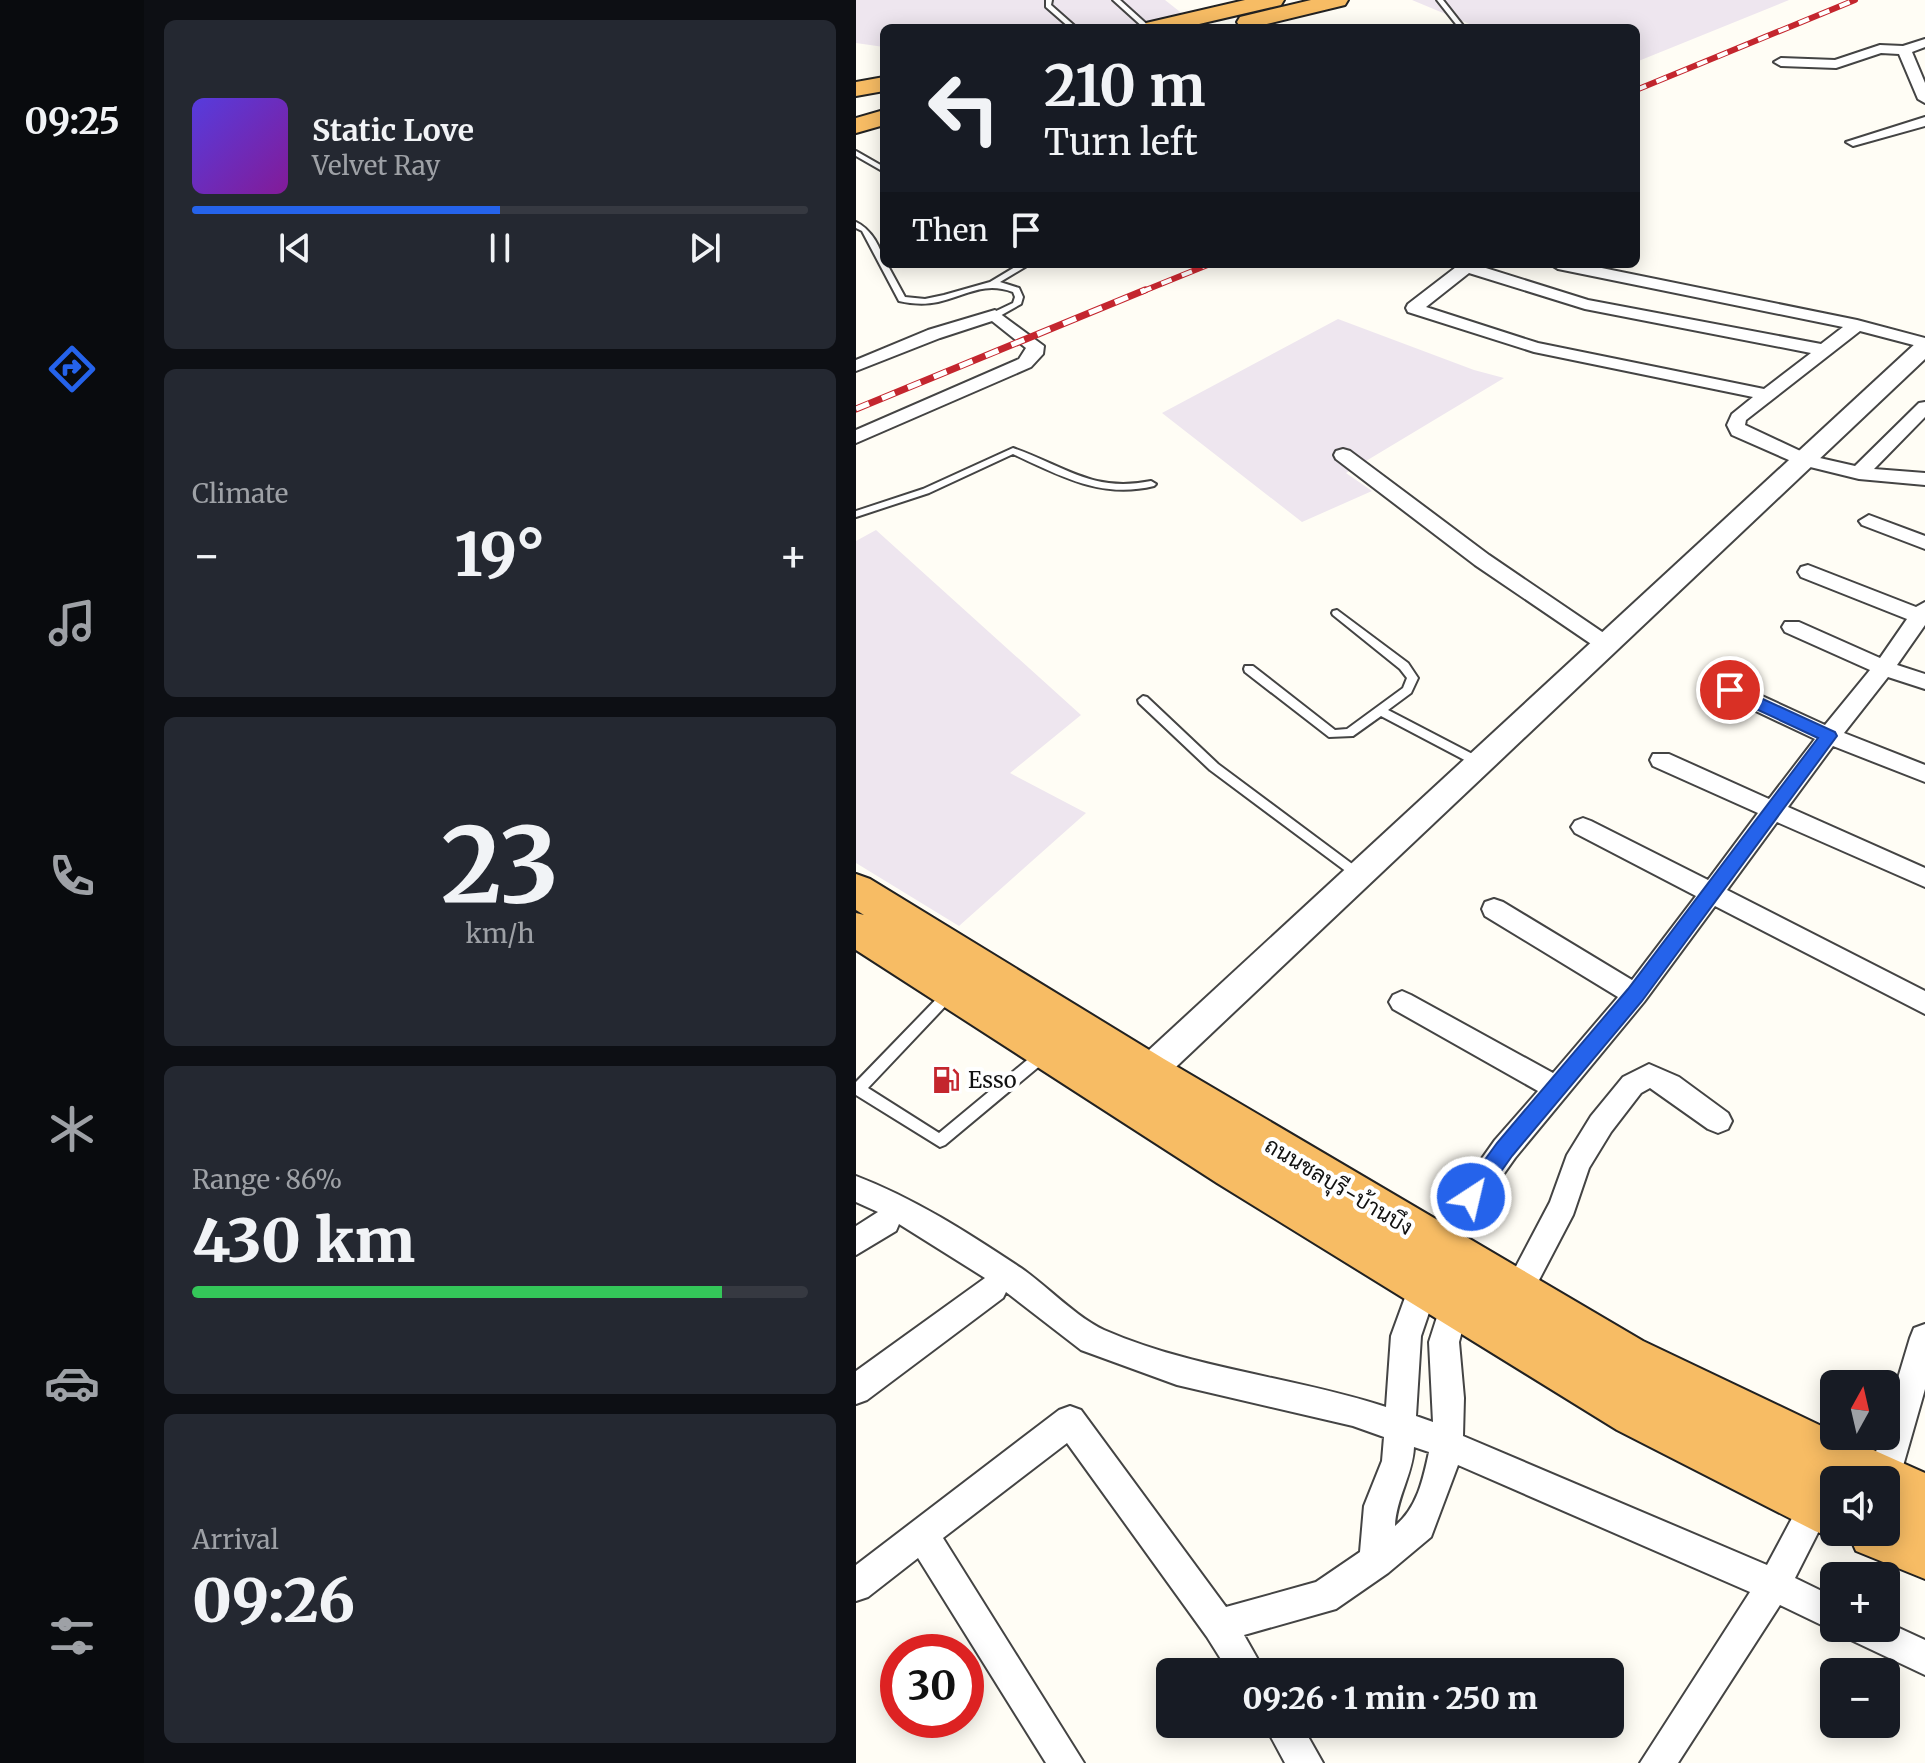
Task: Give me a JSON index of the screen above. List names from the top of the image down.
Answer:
{
  "streets": {
    "highway": ["ถนนชลบุรี-บ้านบึง"]
  },
  "places": {
    "fuel station": ["Esso"]
  },
  "north": "top",
  "page": {
    "tabs": "09:25",
    "turn": ["210 m", "Turn left"],
    "song": ["Static Love", "Velvet Ray"],
    "then": "Then",
    "tile": [
      "Climate",
      ["23", "km/h"],
      ["Range · 86%", "430 km"],
      ["Arrival", "09:26"]
    ],
    "heat": ["−", "19°", "+"],
    "map_buttons": ["+", "−"],
    "limit": "30",
    "trip": "09:26 · 1 min · 250 m"
  }
}
